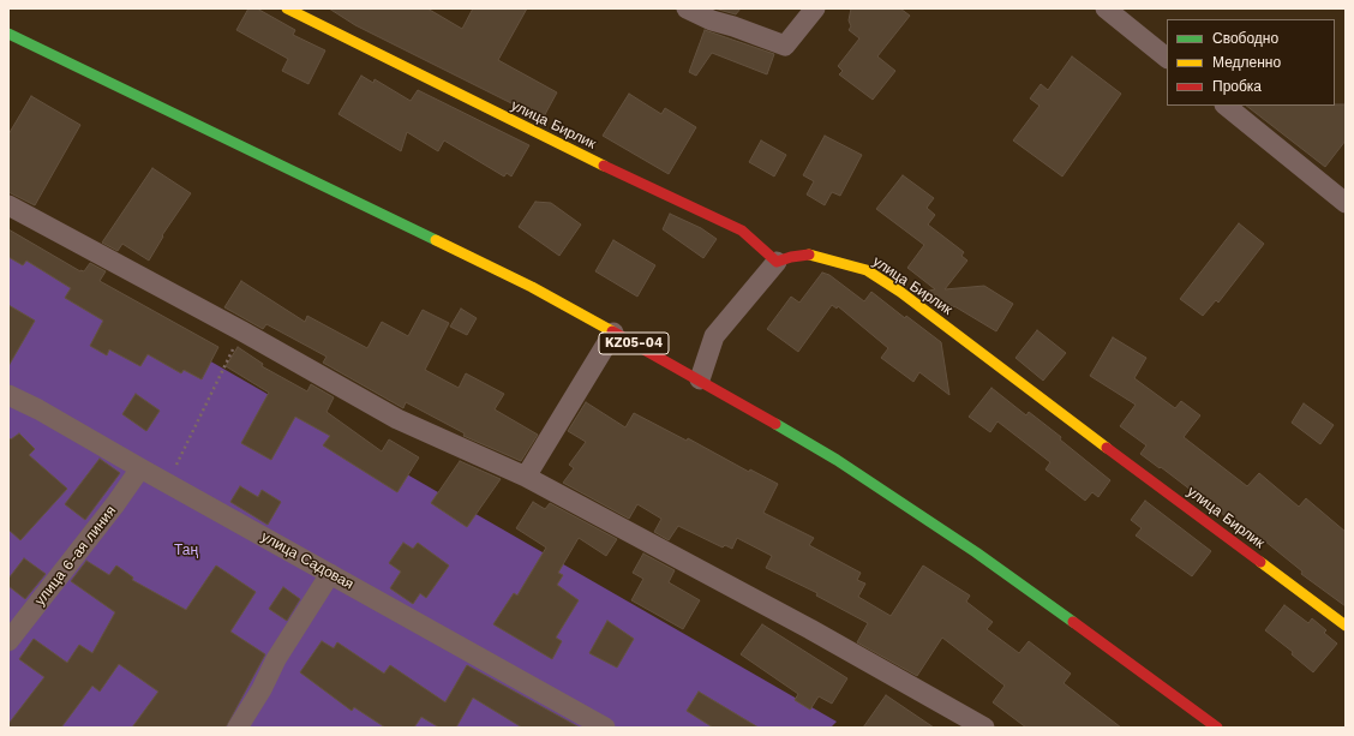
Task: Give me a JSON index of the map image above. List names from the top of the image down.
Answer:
{
  "streets": {
    "main road": ["улица Бирлик", "KZ05-04"],
    "street": ["улица 6-ая линия", "улица Садовая"]
  },
  "crossings": [
    ["улица 6-ая линия", "улица Садовая"]
  ],
  "parks": ["Таң"],
  "legend": ["Свободно", "Медленно", "Пробка"]
}
